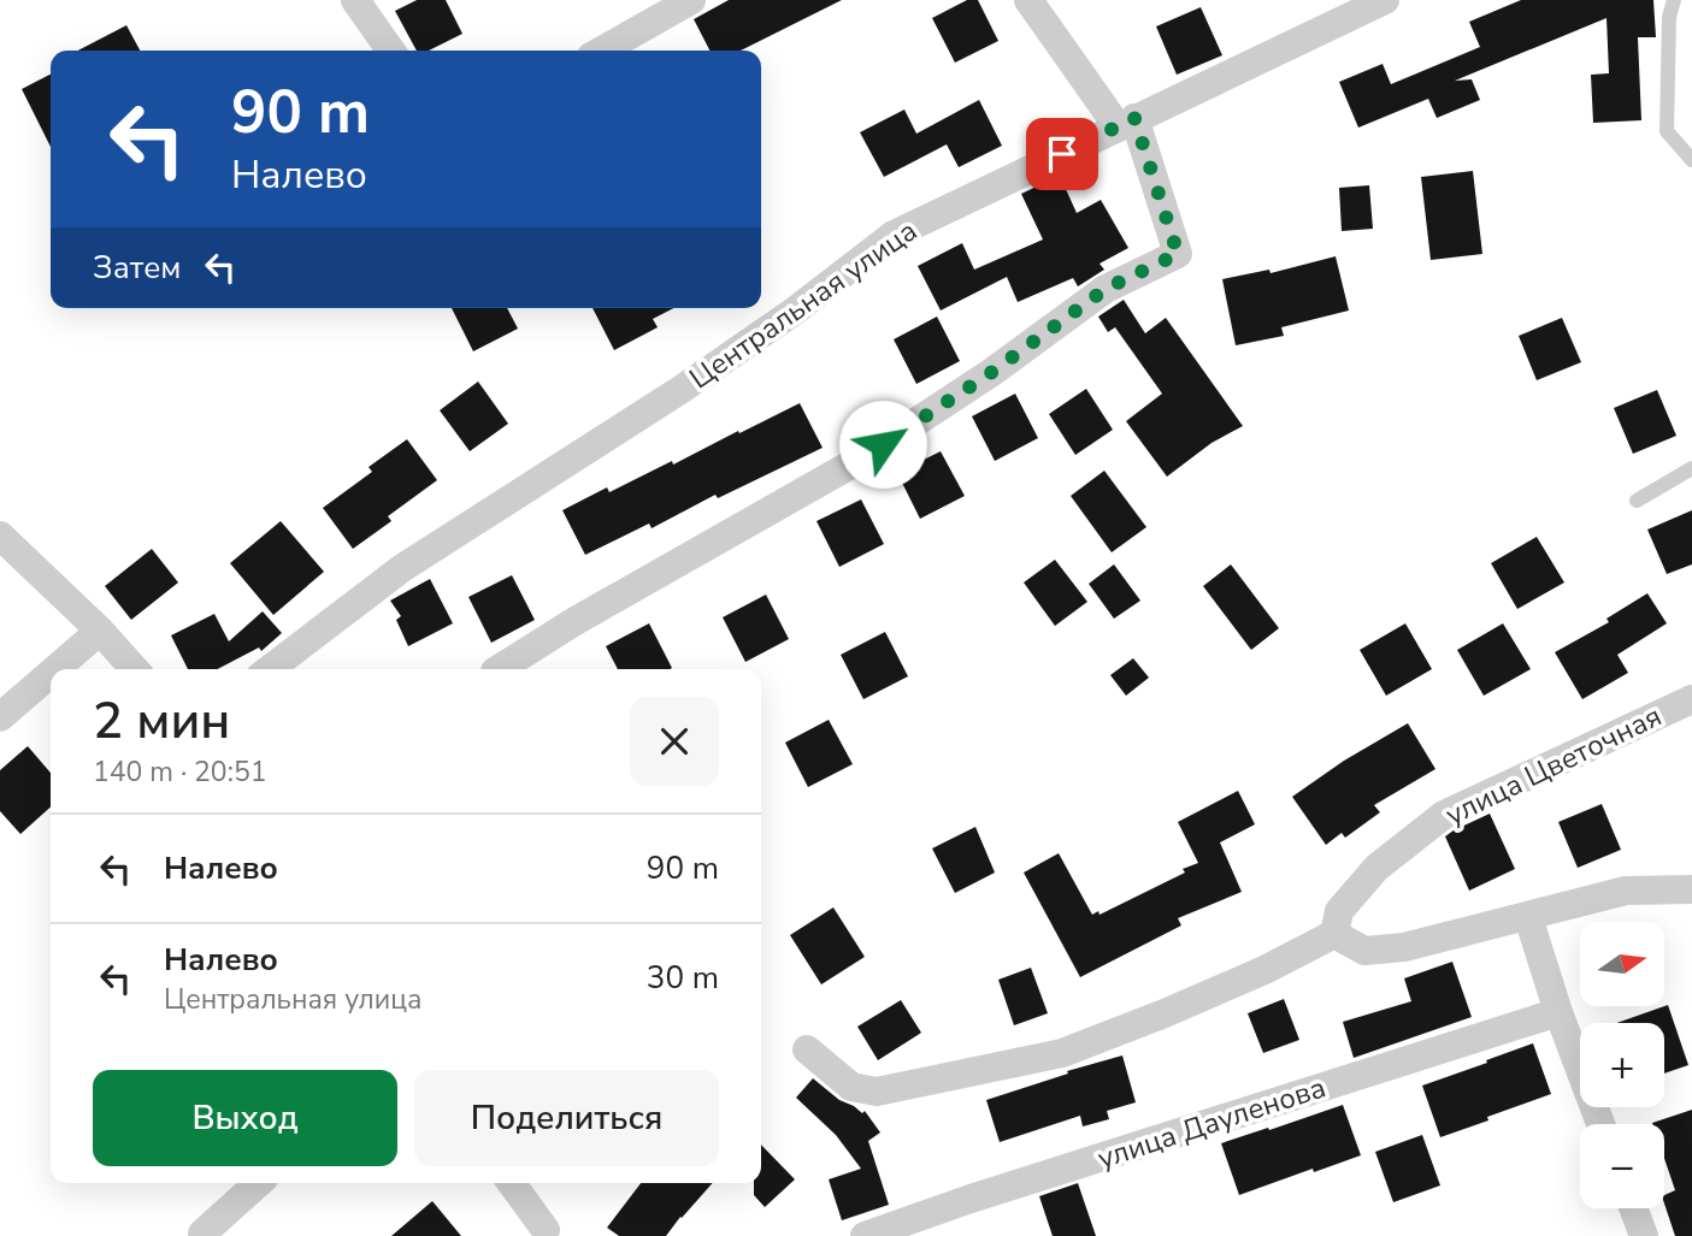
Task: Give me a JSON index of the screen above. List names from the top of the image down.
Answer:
{
  "streets": {
    "street": ["Центральная улица", "улица Цветочная", "улица Дауленова"]
  },
  "north": "right",
  "page": {
    "turn": ["90 m", "Налево"],
    "then": "Затем",
    "heading": ["2 мин", "140 m · 20:51"],
    "list": [
      {
        "name": "Налево",
        "value": "90 m"
      },
      {
        "name": "Налево",
        "note": "Центральная улица",
        "value": "30 m"
      }
    ],
    "map_buttons": ["+", "−"],
    "buttons": ["Выход", "Поделиться"]
  }
}
